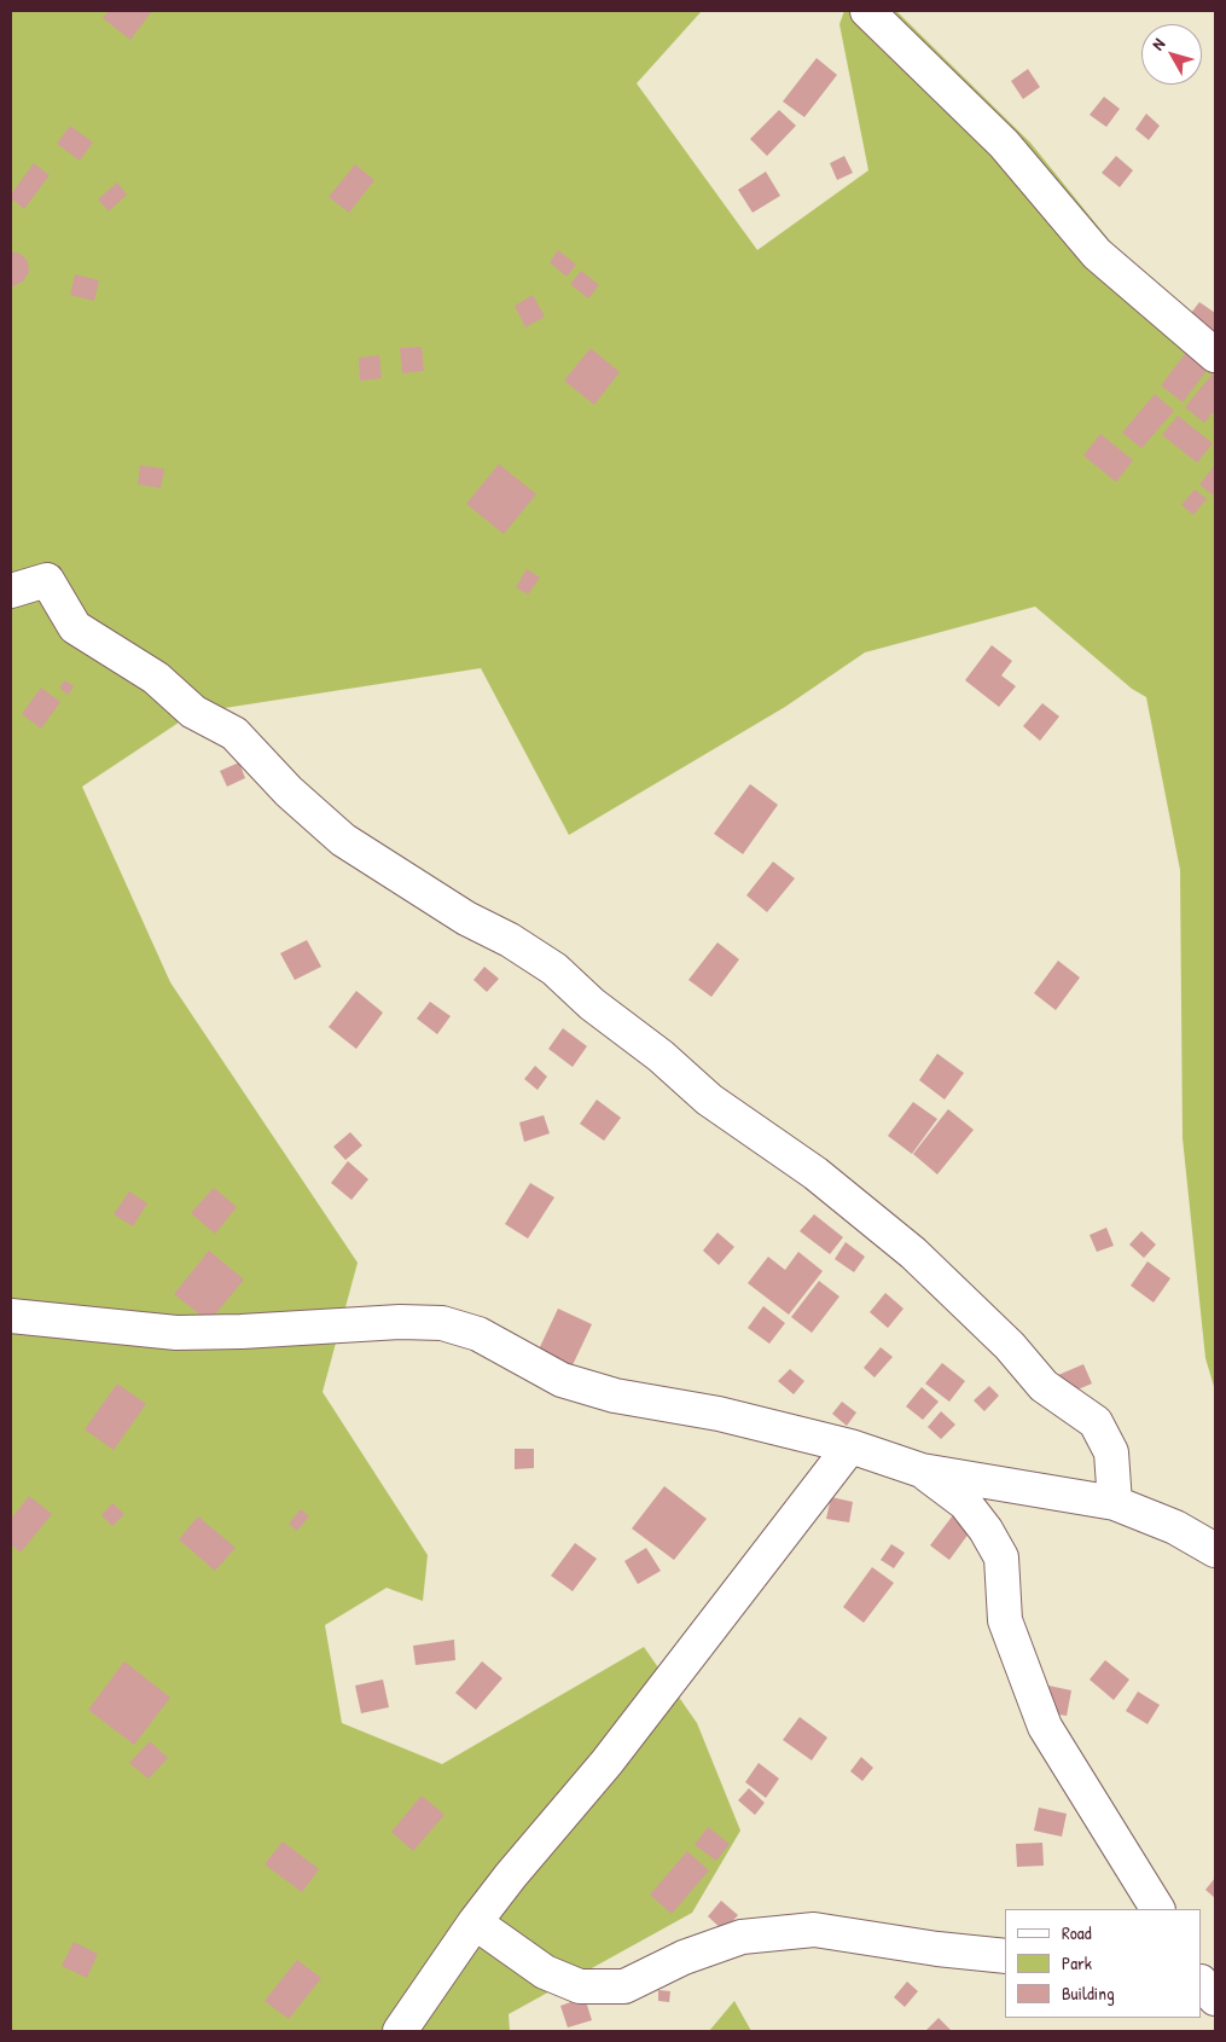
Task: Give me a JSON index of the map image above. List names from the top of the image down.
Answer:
{
  "legend": ["Road", "Park", "Building"],
  "north": "top left"
}
